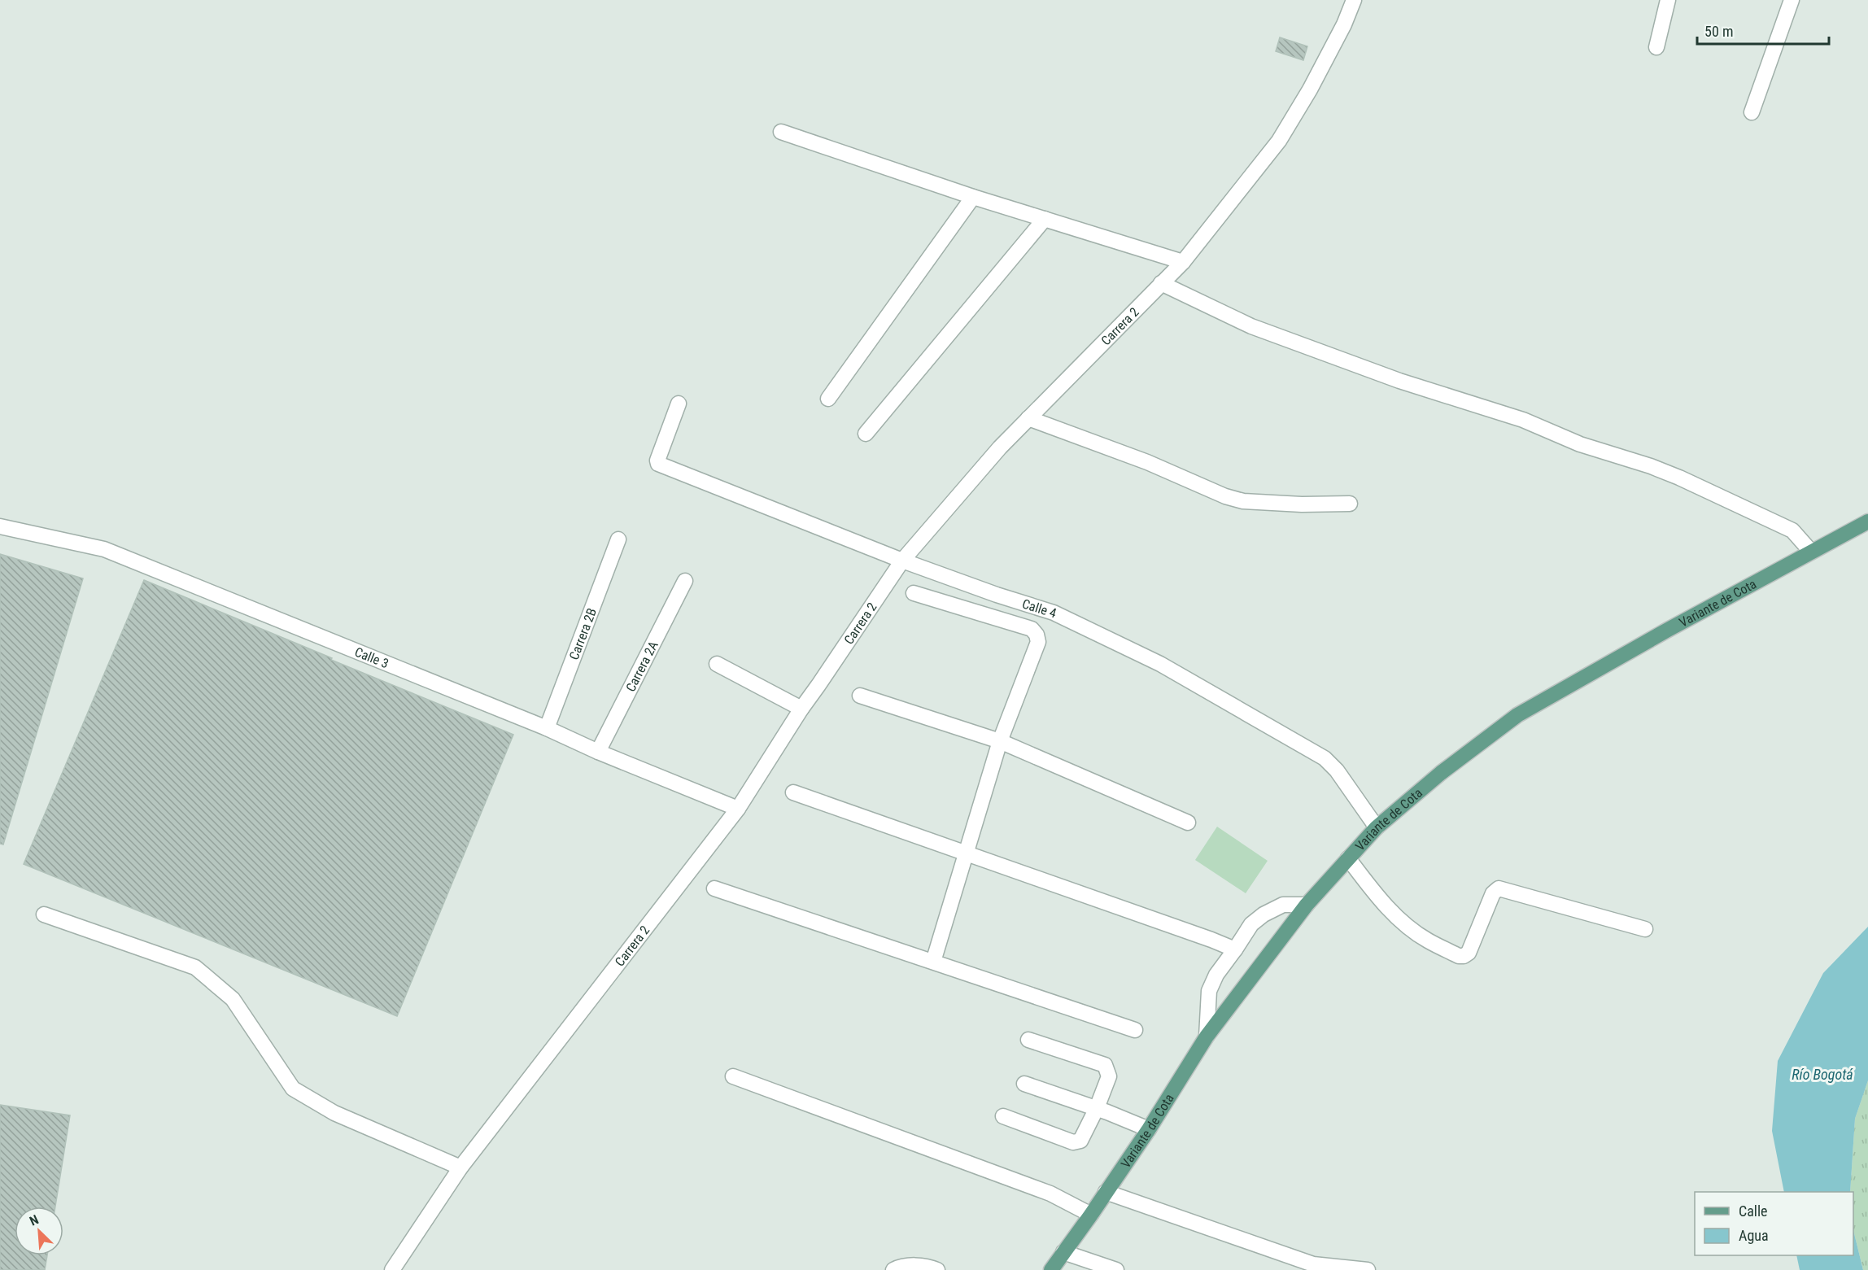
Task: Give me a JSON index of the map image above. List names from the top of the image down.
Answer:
{
  "streets": {
    "main road": ["Variante de Cota"],
    "street": [
      "Carrera 2",
      "Calle 4",
      "Carrera 2B",
      "Calle 3",
      "Carrera 2A"
    ]
  },
  "crossings": [
    ["Carrera 2", "Calle 4"],
    ["Carrera 2", "Calle 3"],
    ["Variante de Cota", "Calle 4"],
    ["Carrera 2B", "Calle 3"],
    ["Calle 3", "Carrera 2A"]
  ],
  "water": ["Río Bogotá"],
  "legend": ["Calle", "Agua"],
  "scale_bar": "50 m",
  "north": "top left"
}
